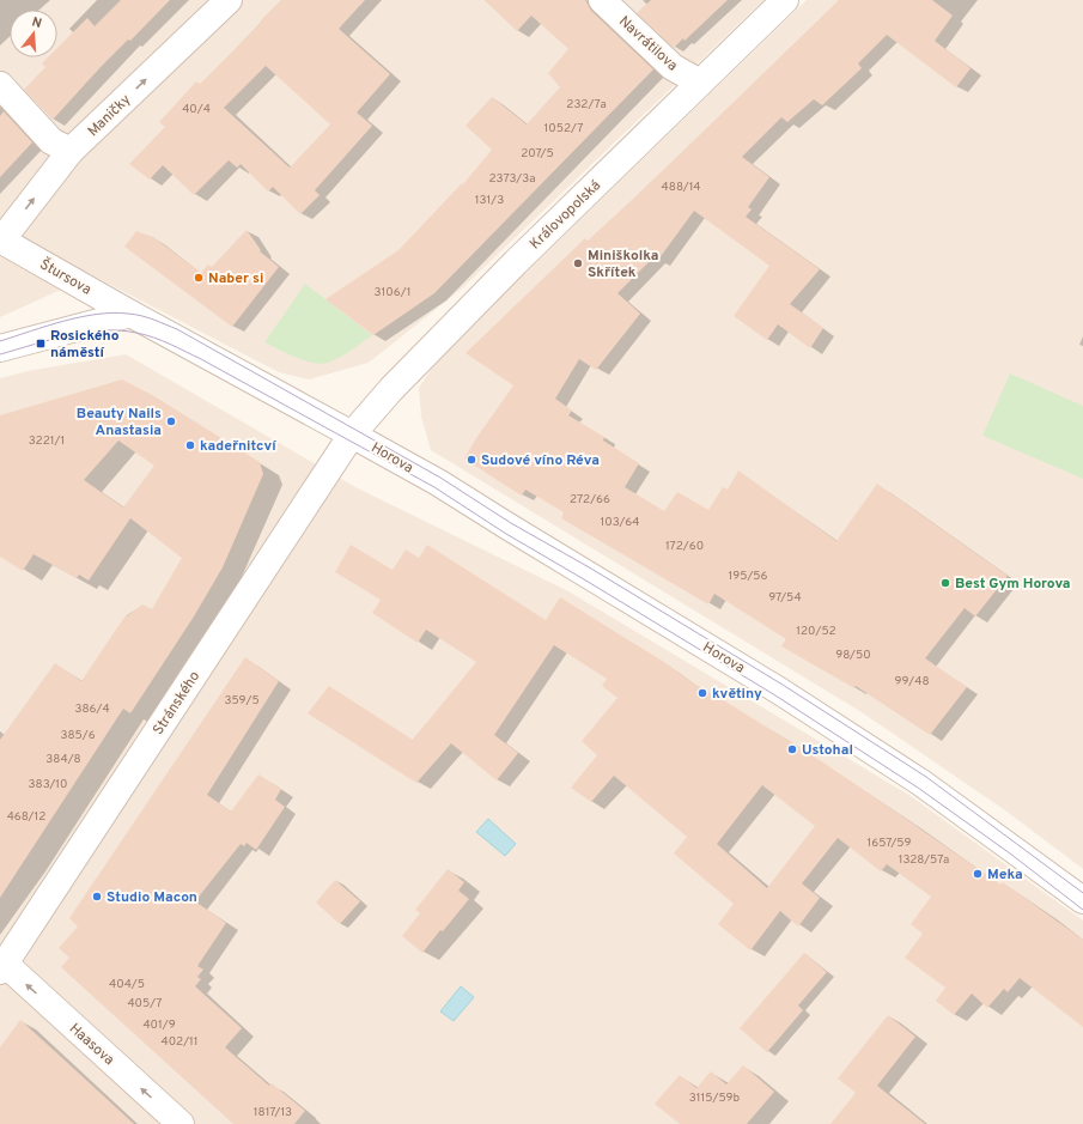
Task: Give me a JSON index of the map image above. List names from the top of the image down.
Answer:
{
  "streets": {
    "street": [
      "Navrátilova",
      "Maničky",
      "Královopolská",
      "Štursova",
      "Horova",
      "Stránského",
      "Haasova"
    ]
  },
  "crossings": [
    ["Navrátilova", "Královopolská"],
    ["Maničky", "Štursova"],
    ["Královopolská", "Horova"],
    ["Královopolská", "Stránského"],
    ["Horova", "Stránského"],
    ["Stránského", "Haasova"]
  ],
  "one_way": ["Maničky", "Haasova"],
  "places": {
    "other": [
      "Miniškolka Skřítek",
      "Naber si",
      "Beauty Nails Anastasia",
      "kadeřnitcví",
      "Sudové víno Réva",
      "Best Gym Horova",
      "květiny",
      "Ustohal",
      "Meka",
      "Studio Macon"
    ],
    "transit": ["Rosického náměstí"]
  },
  "house_numbers": [
    "232/7a",
    "40/4",
    "1052/7",
    "207/5",
    "2373/3a",
    "488/14",
    "131/3",
    "3106/1",
    "3221/1",
    "272/66",
    "103/64",
    "172/60",
    "195/56",
    "97/54",
    "120/52",
    "98/50",
    "99/48",
    "359/5",
    "386/4",
    "385/6",
    "384/8",
    "383/10",
    "468/12",
    "1657/59",
    "1328/57a",
    "404/5",
    "405/7",
    "401/9",
    "402/11",
    "3115/59b",
    "1817/13"
  ],
  "north": "top"
}
